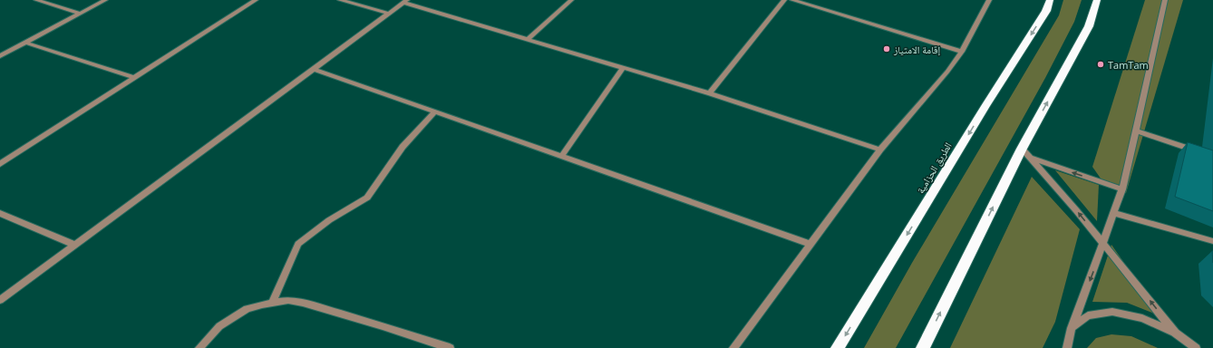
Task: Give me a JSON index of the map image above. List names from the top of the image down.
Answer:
{
  "streets": {
    "highway": ["الطريق الحزامية"]
  },
  "places": ["إقامة الامتياز", "TamTam"]
}
